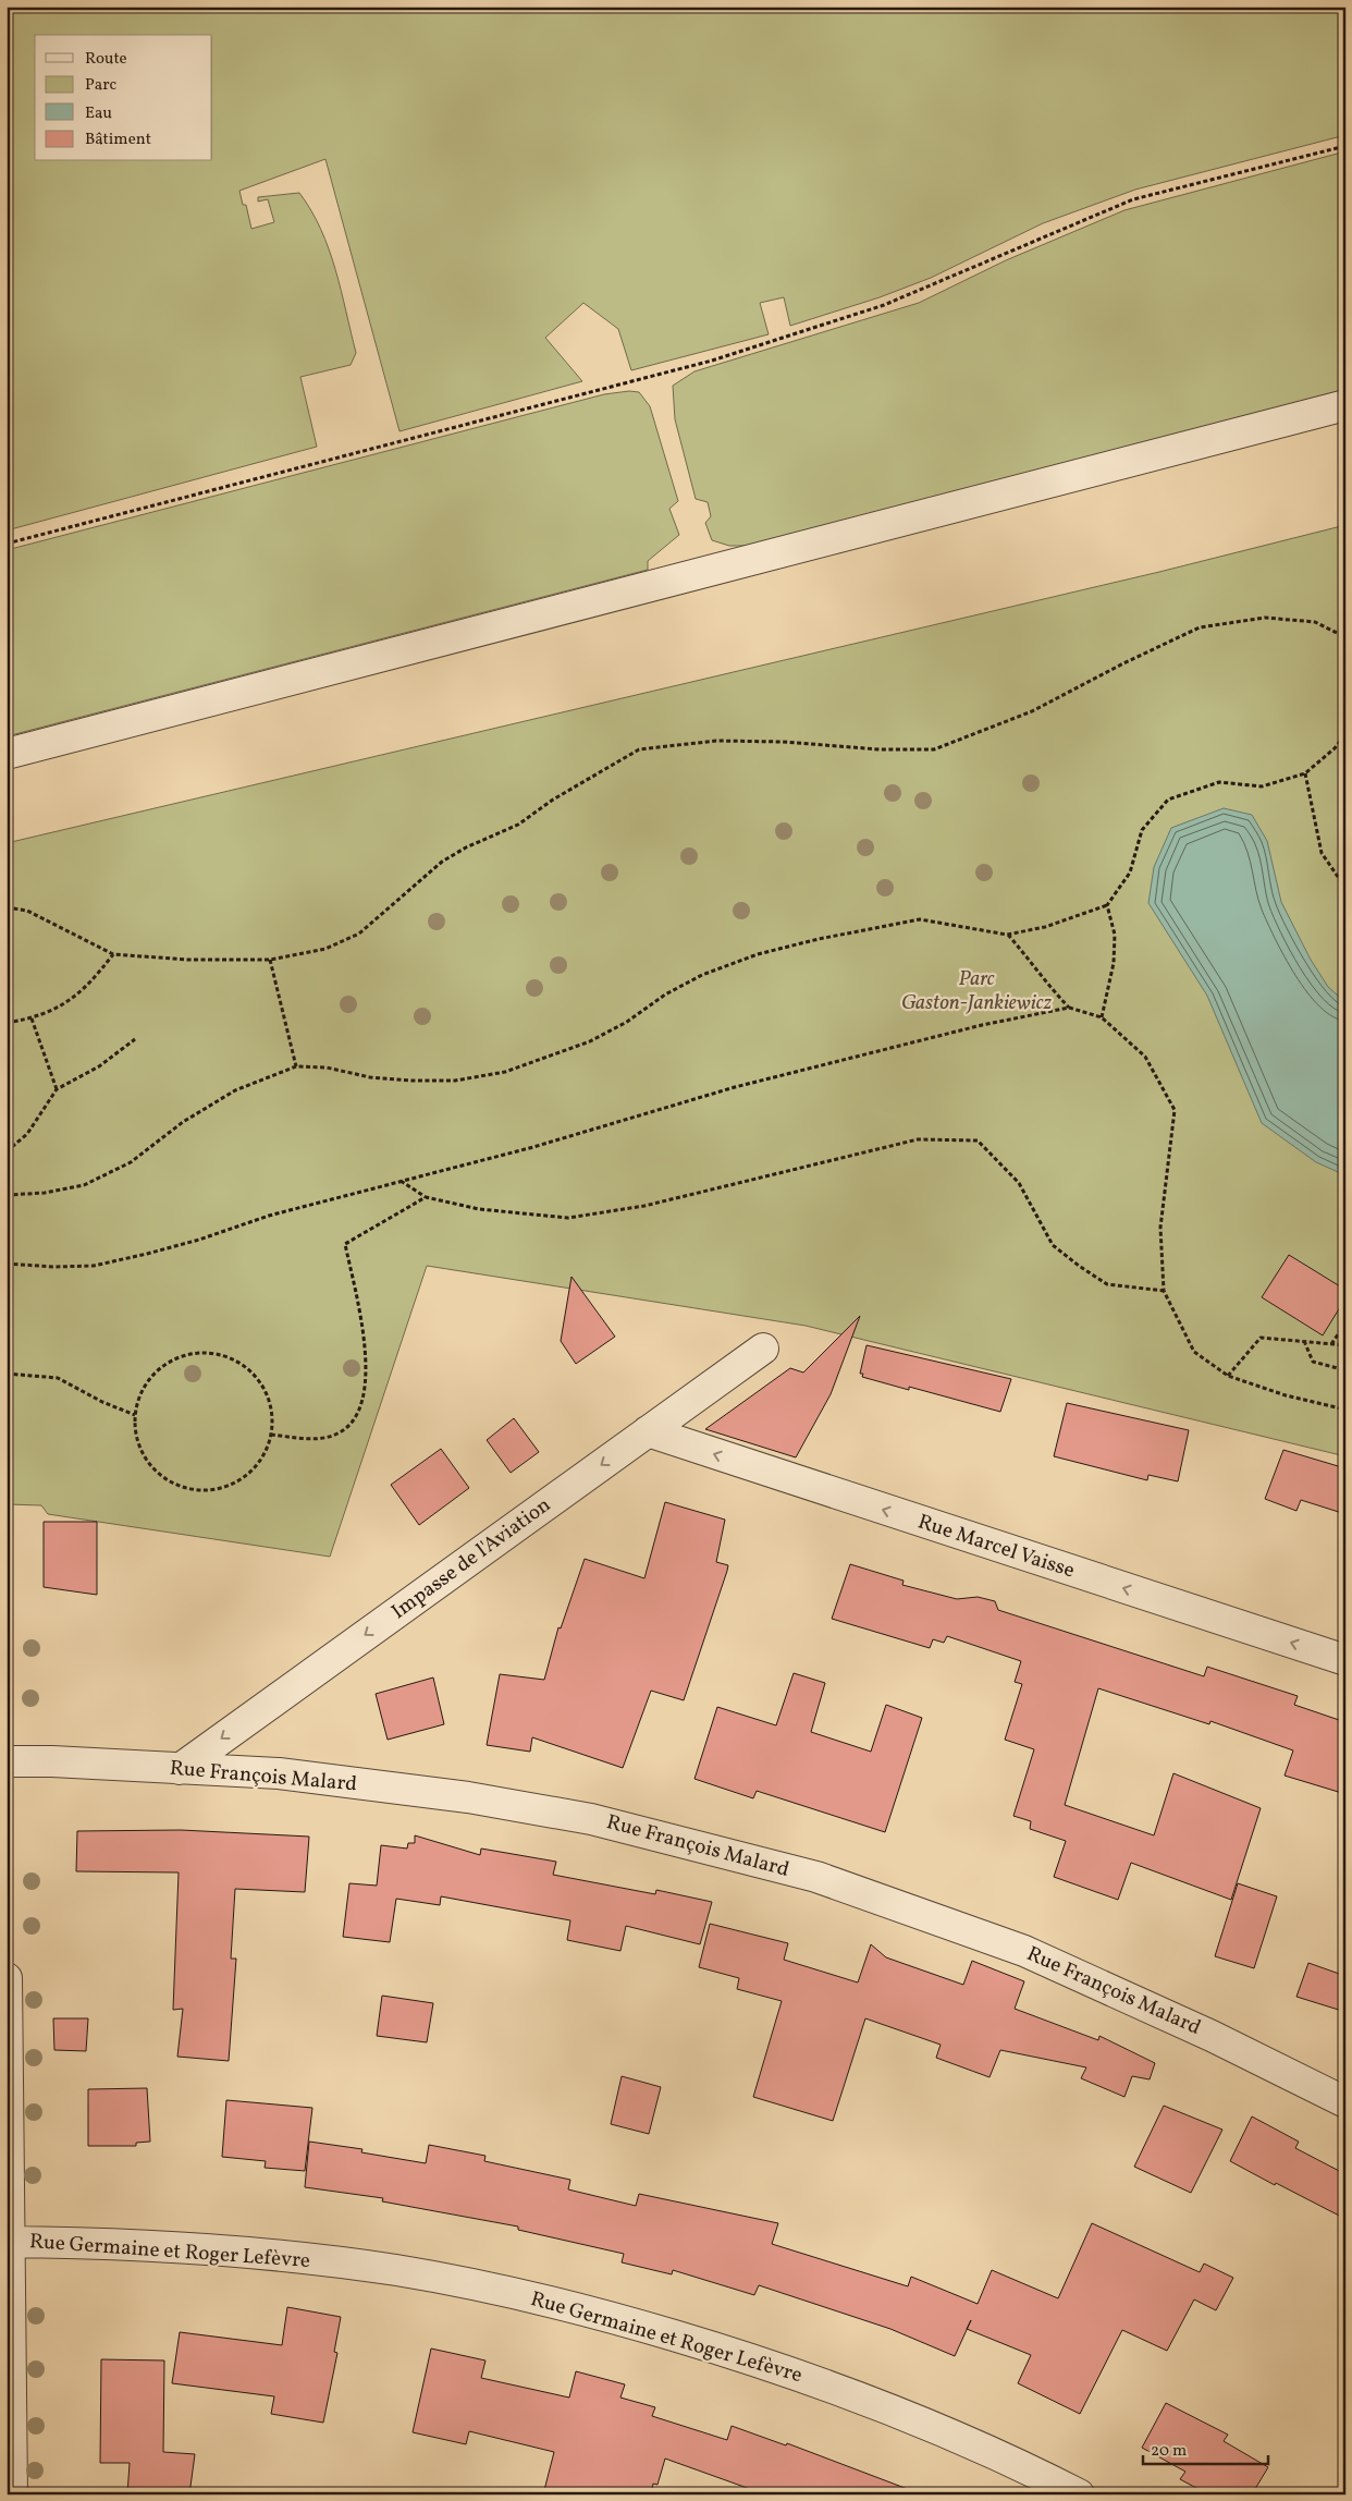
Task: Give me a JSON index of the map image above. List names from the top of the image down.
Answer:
{
  "streets": {
    "street": [
      "Rue Marcel Vaisse",
      "Impasse de l'Aviation",
      "Rue François Malard",
      "Rue Germaine et Roger Lefèvre"
    ]
  },
  "crossings": [
    ["Rue Marcel Vaisse", "Impasse de l'Aviation"],
    ["Impasse de l'Aviation", "Rue François Malard"]
  ],
  "one_way": ["Rue Marcel Vaisse", "Impasse de l'Aviation"],
  "parks": ["Parc Gaston-Jankiewicz"],
  "legend": [
    "Route",
    "Parc",
    "Eau",
    "Bâtiment"
  ],
  "scale_bar": "20 m"
}
